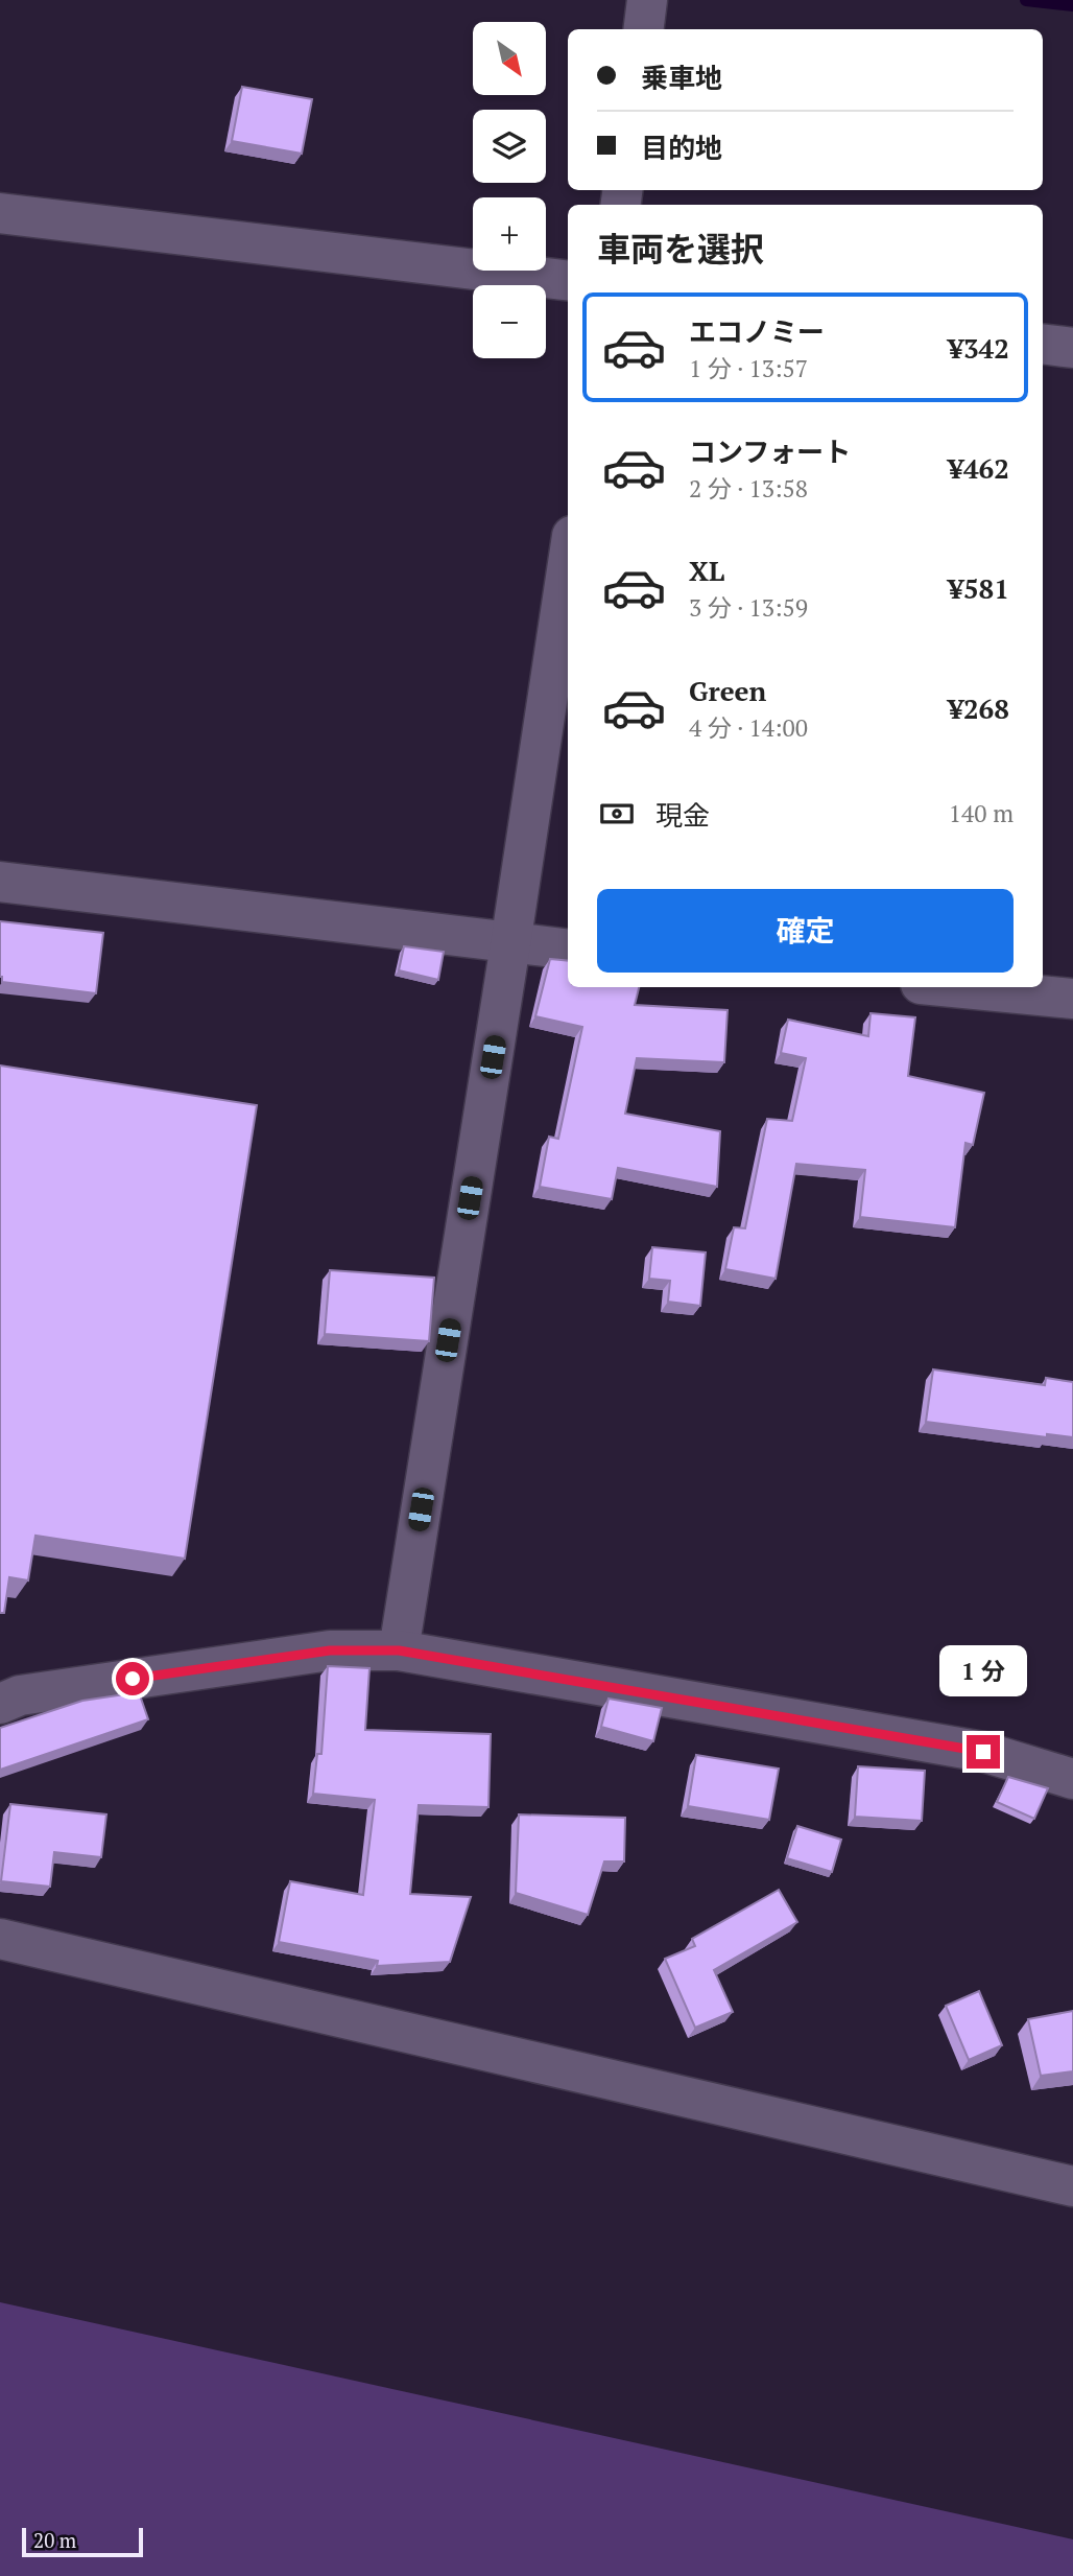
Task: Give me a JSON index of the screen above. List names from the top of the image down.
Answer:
{
  "scale_bar": "20 m",
  "north": "bottom right",
  "page": {
    "map_buttons": ["+", "−"],
    "banner": ["乗車地", "目的地"],
    "heading": "車両を選択",
    "list": [
      {
        "name": "エコノミー",
        "note": "1 分 · 13:57",
        "value": "¥342"
      },
      {
        "name": "コンフォート",
        "note": "2 分 · 13:58",
        "value": "¥462"
      },
      {
        "name": "XL",
        "note": "3 分 · 13:59",
        "value": "¥581"
      },
      {
        "name": "Green",
        "note": "4 分 · 14:00",
        "value": "¥268"
      }
    ],
    "pay": ["現金", "140 m"],
    "buttons": "確定",
    "bubble": "1 分",
    "scale": "20 m"
  }
}
